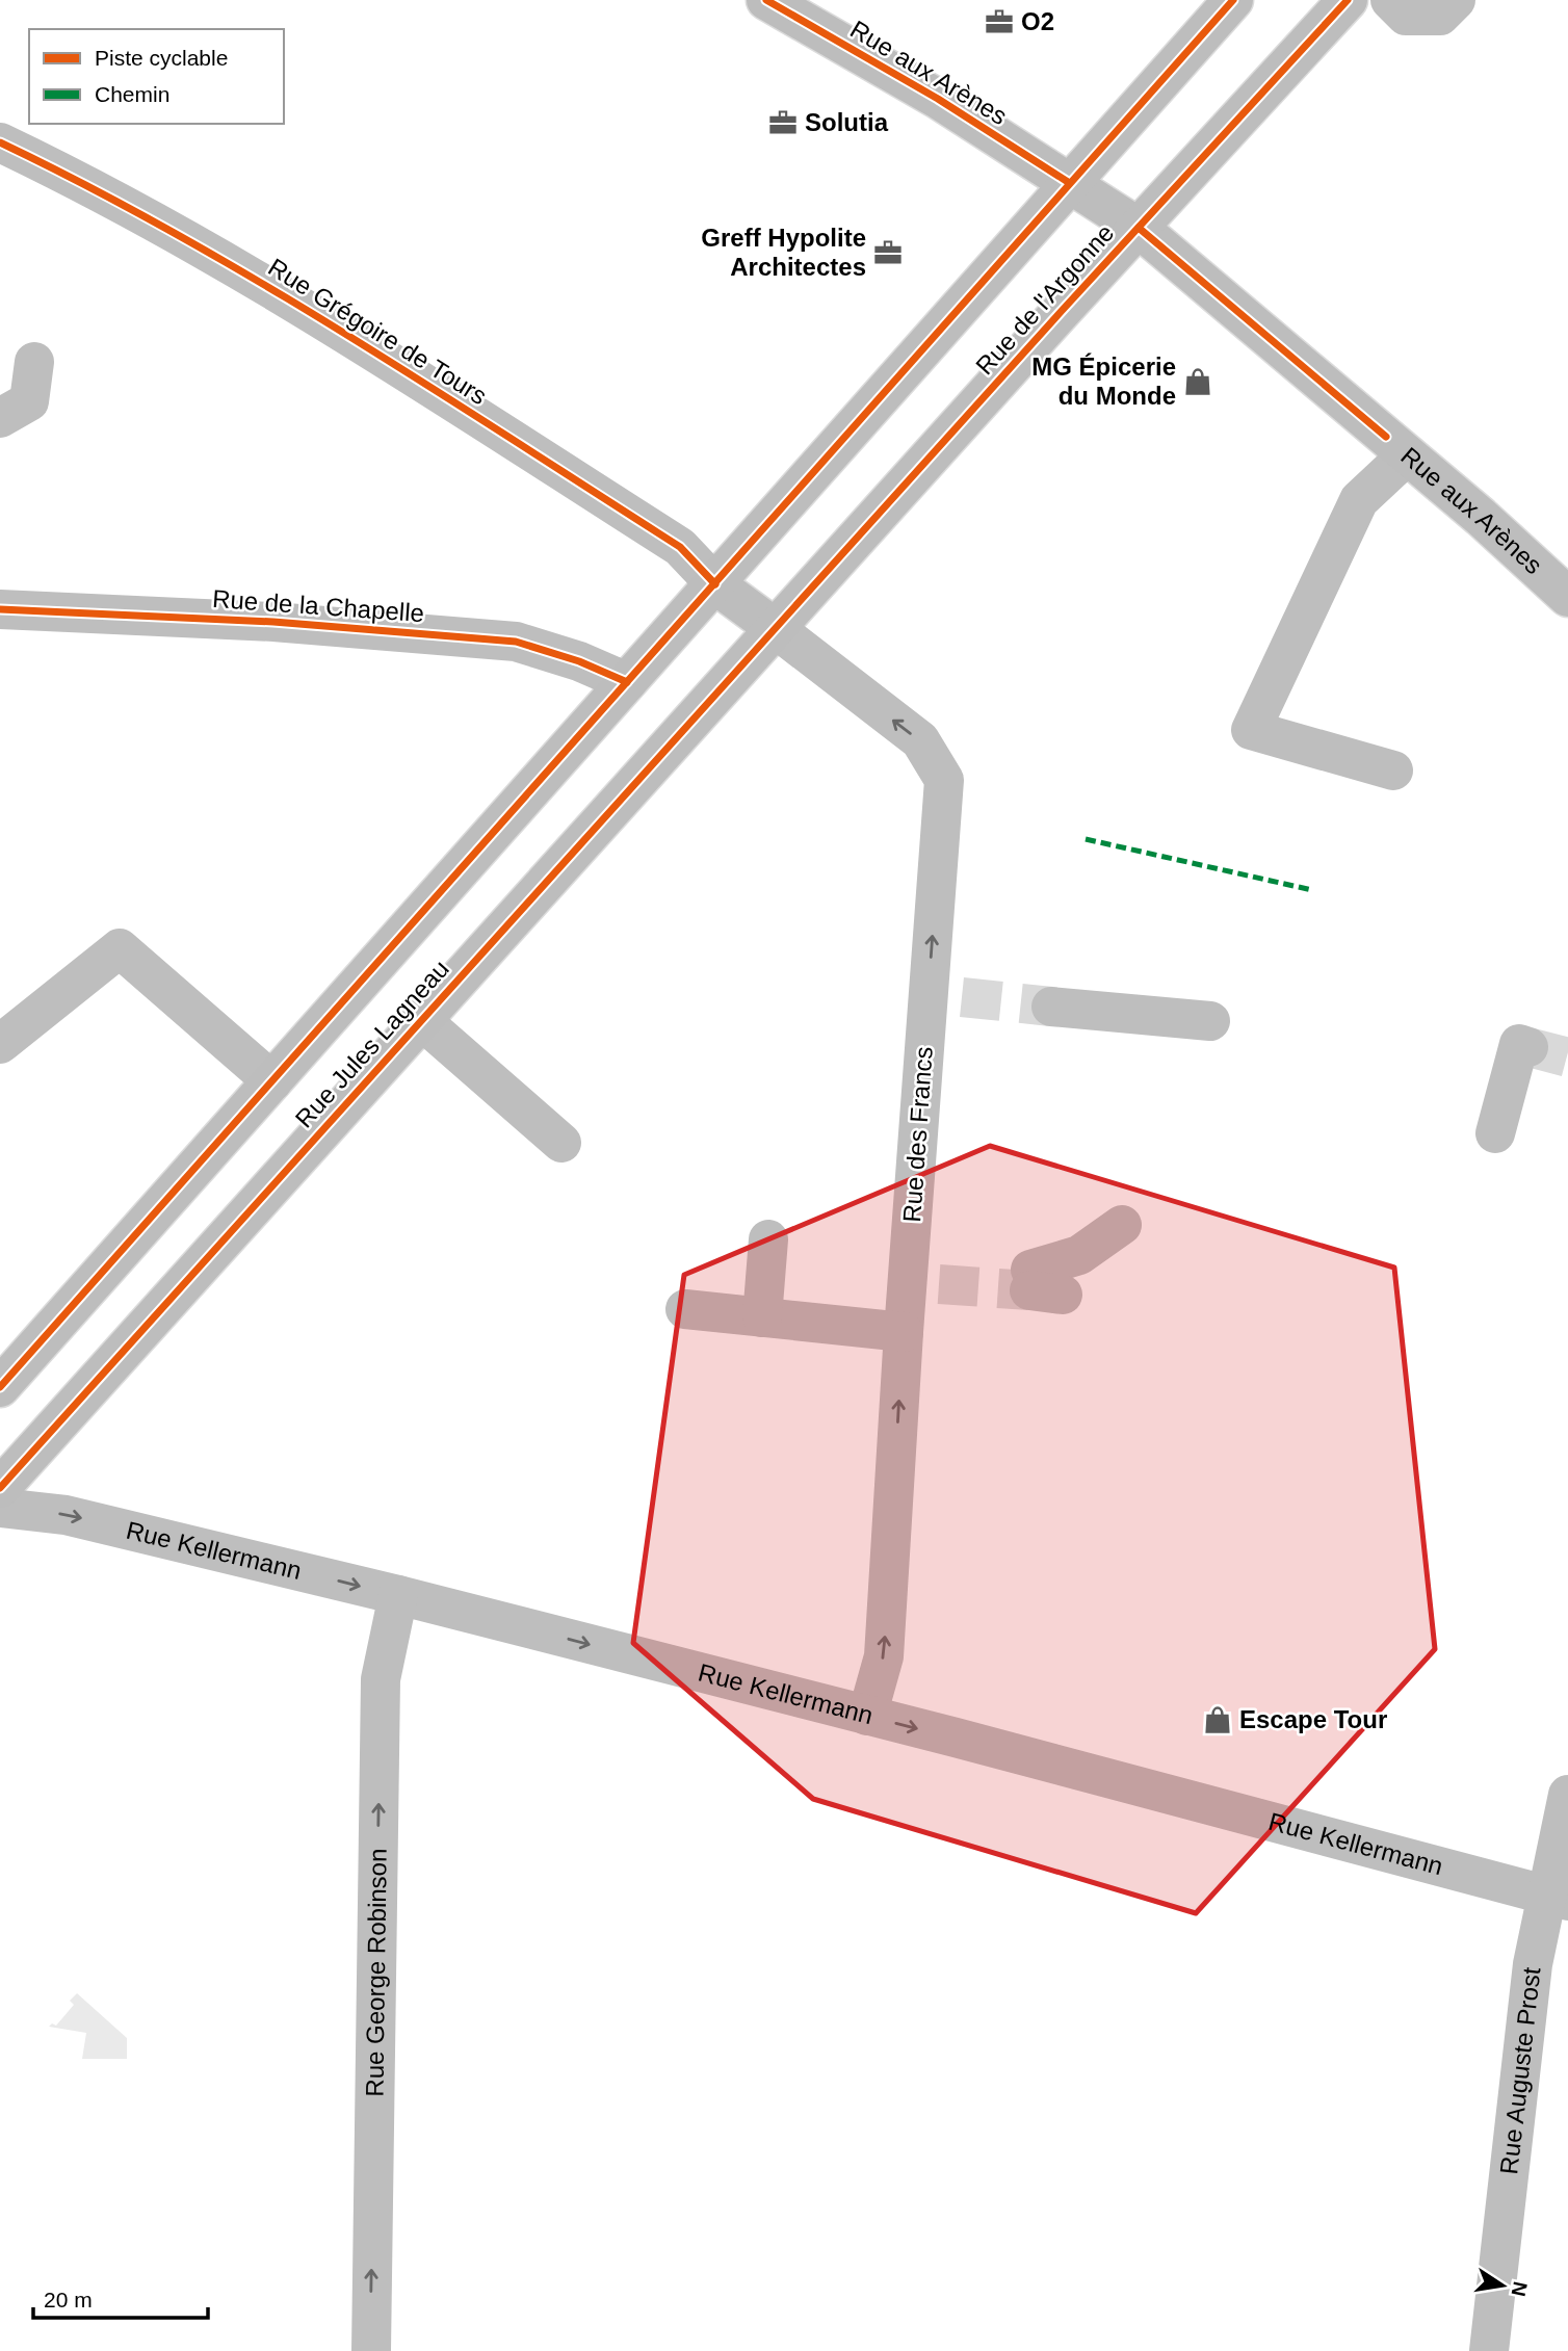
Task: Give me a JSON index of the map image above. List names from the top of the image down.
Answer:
{
  "streets": {
    "main road": ["Rue aux Arènes", "Rue de l'Argonne", "Rue Jules Lagneau"],
    "street": [
      "Rue Grégoire de Tours",
      "Rue de la Chapelle",
      "Rue des Francs",
      "Rue Kellermann",
      "Rue George Robinson",
      "Rue Auguste Prost"
    ]
  },
  "crossings": [
    ["Rue aux Arènes", "Rue de l'Argonne"],
    ["Rue de l'Argonne", "Rue Jules Lagneau"],
    ["Rue de l'Argonne", "Rue des Francs"],
    ["Rue Grégoire de Tours", "Rue Jules Lagneau"],
    ["Rue de la Chapelle", "Rue Jules Lagneau"],
    ["Rue Jules Lagneau", "Rue des Francs"],
    ["Rue des Francs", "Rue Kellermann"],
    ["Rue Kellermann", "Rue George Robinson"],
    ["Rue Kellermann", "Rue Auguste Prost"]
  ],
  "one_way": ["Rue des Francs", "Rue Kellermann", "Rue George Robinson"],
  "places": {
    "office": ["O2", "Solutia", "Greff Hypolite Architectes"],
    "shop": ["MG Épicerie du Monde", "Escape Tour"]
  },
  "legend": ["Piste cyclable", "Chemin"],
  "scale_bar": "20 m",
  "north": "right"
}
